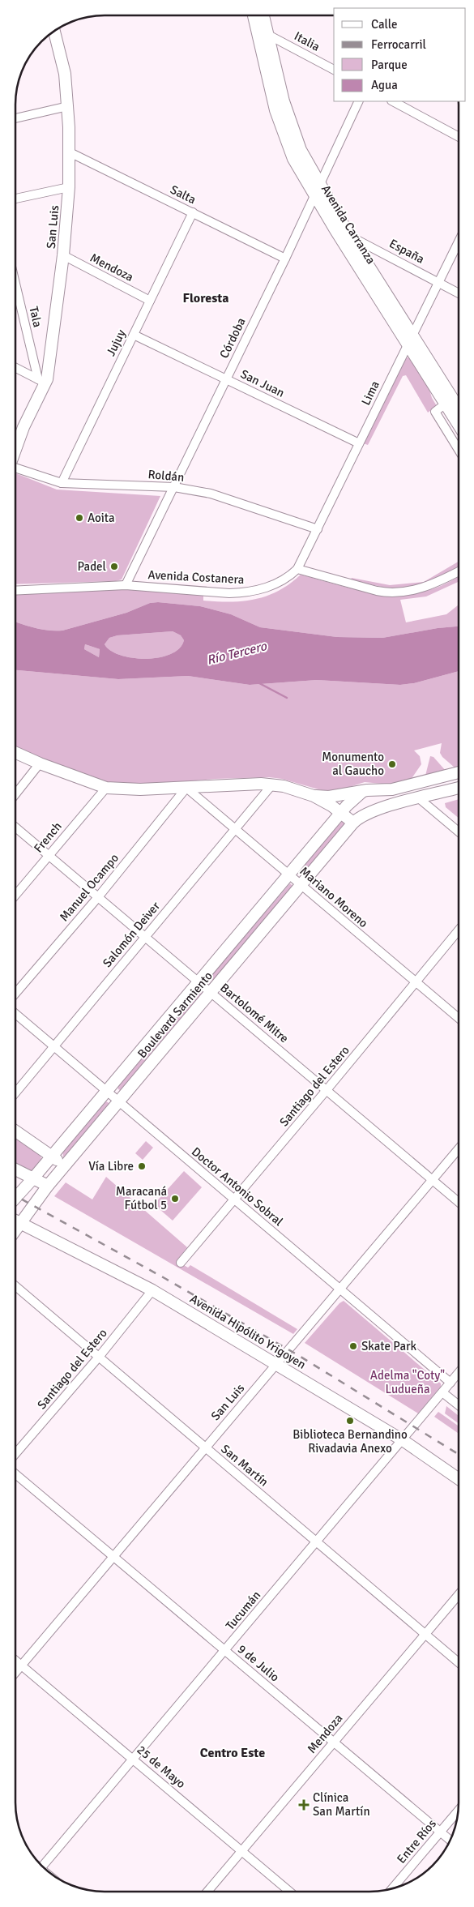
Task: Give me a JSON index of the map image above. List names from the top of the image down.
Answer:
{
  "streets": {
    "main road": [
      "Avenida Carranza",
      "San Luis",
      "Boulevard Sarmiento",
      "Avenida Hipólito Yrigoyen"
    ],
    "street": [
      "Italia",
      "Salta",
      "España",
      "Mendoza",
      "Tala",
      "Córdoba",
      "Jujuy",
      "San Juan",
      "Lima",
      "Roldán",
      "Avenida Costanera",
      "French",
      "Manuel Ocampo",
      "Mariano Moreno",
      "Salomón Deiver",
      "Bartolomé Mitre",
      "Santiago del Estero",
      "Doctor Antonio Sobral",
      "San Martín",
      "Tucumán",
      "9 de Julio",
      "25 de Mayo",
      "Entre Ríos"
    ]
  },
  "crossings": [
    ["Italia", "Avenida Carranza"],
    ["Salta", "San Luis"],
    ["Salta", "Córdoba"],
    ["Salta", "Jujuy"],
    ["Avenida Carranza", "España"],
    ["Avenida Carranza", "Córdoba"],
    ["Avenida Carranza", "Lima"],
    ["San Luis", "Mendoza"],
    ["San Luis", "Tala"],
    ["San Luis", "Bartolomé Mitre"],
    ["San Luis", "Doctor Antonio Sobral"],
    ["San Luis", "Avenida Hipólito Yrigoyen"],
    ["San Luis", "San Martín"],
    ["San Luis", "9 de Julio"],
    ["San Luis", "25 de Mayo"],
    ["España", "Lima"],
    ["Mendoza", "Jujuy"],
    ["Mendoza", "San Martín"],
    ["Mendoza", "9 de Julio"],
    ["Mendoza", "25 de Mayo"],
    ["Córdoba", "San Juan"],
    ["Córdoba", "Roldán"],
    ["Córdoba", "Avenida Costanera"],
    ["Jujuy", "San Juan"],
    ["Jujuy", "Roldán"],
    ["San Juan", "Lima"],
    ["Lima", "Roldán"],
    ["Lima", "Avenida Costanera"],
    ["French", "Bartolomé Mitre"],
    ["Manuel Ocampo", "Mariano Moreno"],
    ["Manuel Ocampo", "Bartolomé Mitre"],
    ["Mariano Moreno", "Salomón Deiver"],
    ["Mariano Moreno", "Boulevard Sarmiento"],
    ["Mariano Moreno", "Santiago del Estero"],
    ["Salomón Deiver", "Bartolomé Mitre"],
    ["Salomón Deiver", "Doctor Antonio Sobral"],
    ["Bartolomé Mitre", "Boulevard Sarmiento"],
    ["Bartolomé Mitre", "Santiago del Estero"],
    ["Boulevard Sarmiento", "Doctor Antonio Sobral"],
    ["Boulevard Sarmiento", "Avenida Hipólito Yrigoyen"],
    ["Santiago del Estero", "Doctor Antonio Sobral"],
    ["Santiago del Estero", "Avenida Hipólito Yrigoyen"],
    ["Santiago del Estero", "San Martín"],
    ["Doctor Antonio Sobral", "Tucumán"],
    ["Avenida Hipólito Yrigoyen", "Tucumán"],
    ["San Martín", "Tucumán"],
    ["Tucumán", "9 de Julio"],
    ["Tucumán", "25 de Mayo"],
    ["9 de Julio", "Entre Ríos"]
  ],
  "districts": ["Floresta", "Centro Este"],
  "water": ["Río Tercero"],
  "parks": ["Adelma \"Coty\" Ludueña"],
  "places": {
    "other": [
      "Aoita",
      "Padel",
      "Monumento al Gaucho",
      "Vía Libre",
      "Maracaná Fútbol 5",
      "Skate Park",
      "Biblioteca Bernandino Rivadavia Anexo"
    ],
    "health": ["Clínica San Martín"]
  },
  "legend": [
    "Calle",
    "Ferrocarril",
    "Parque",
    "Agua"
  ]
}
